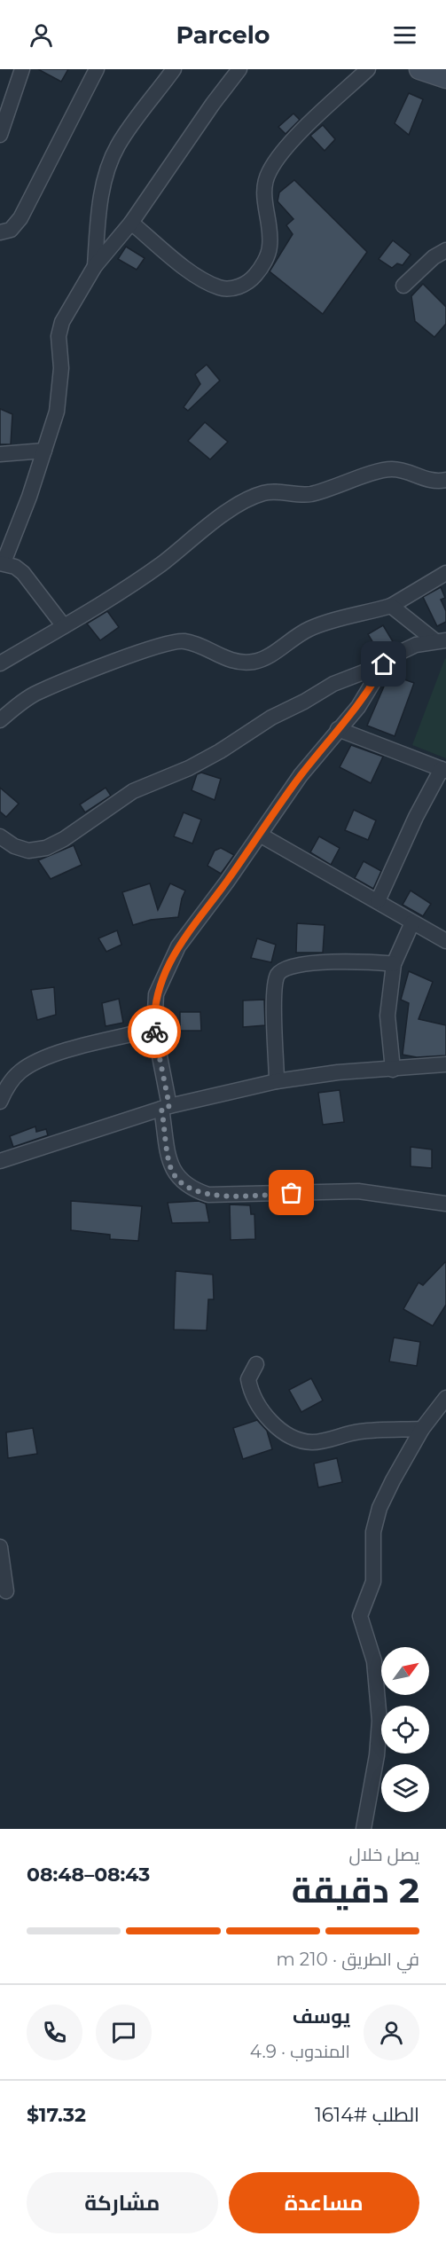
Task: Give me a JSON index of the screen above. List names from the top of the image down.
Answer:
{
  "north": "top right",
  "page": {
    "header": "Parcelo",
    "heading": ["2 دقيقة", "يصل خلال", "08:43–08:48"],
    "panel": [
      "يوسف",
      "المندوب · 4.9",
      "الطلب #1614",
      "$17.32"
    ],
    "bar": "في الطريق · 210 m",
    "buttons": ["مساعدة", "مشاركة"]
  }
}
